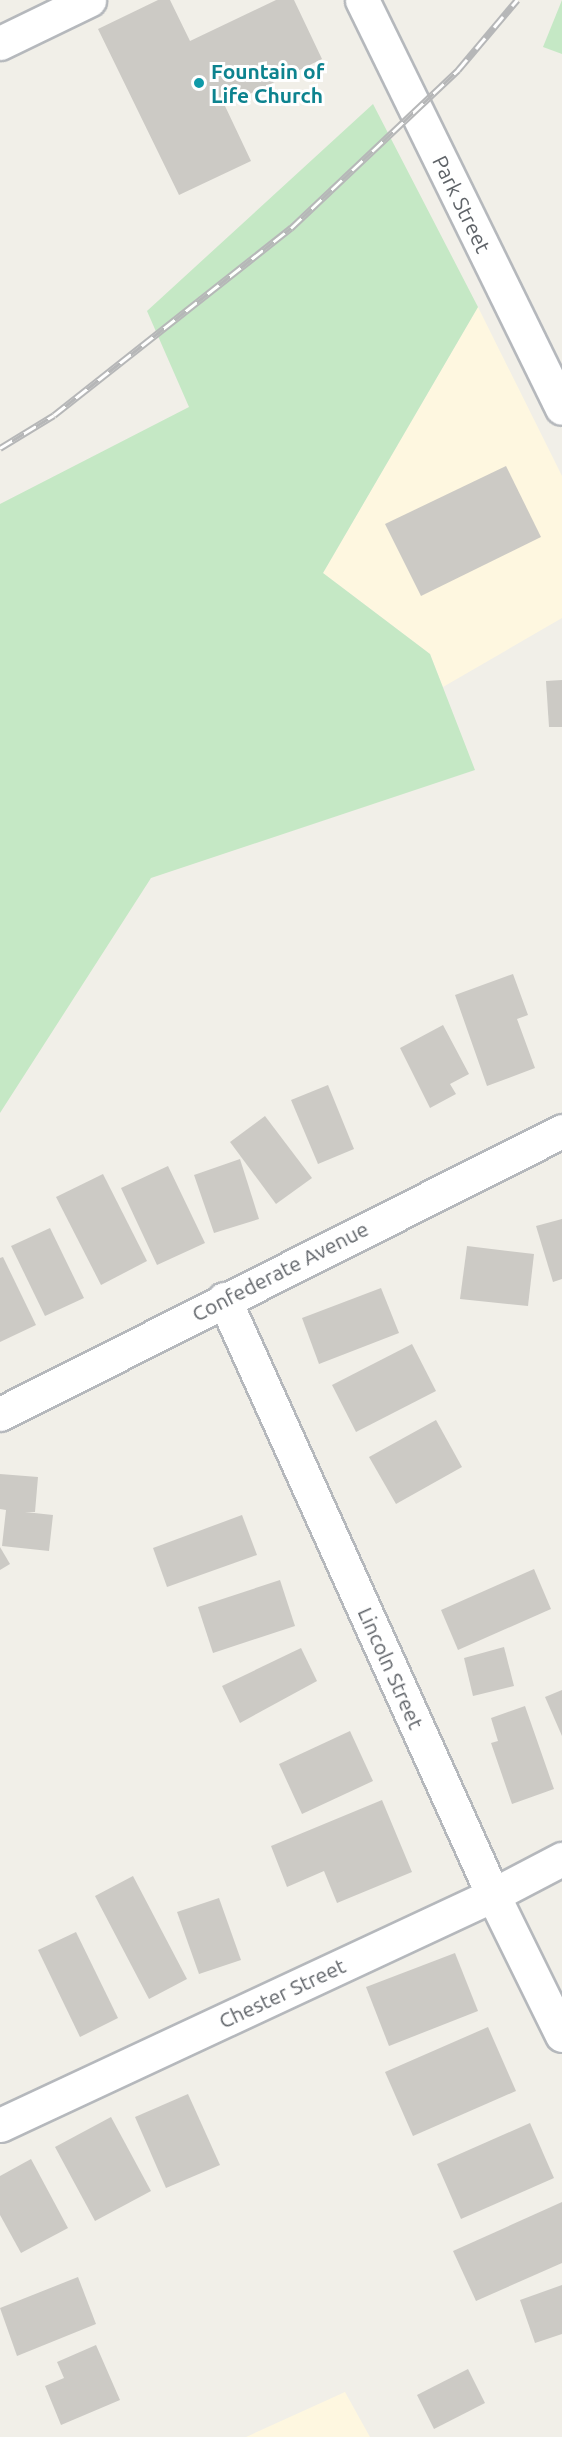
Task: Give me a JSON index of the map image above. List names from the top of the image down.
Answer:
{
  "streets": {
    "street": [
      "Park Street",
      "Confederate Avenue",
      "Lincoln Street",
      "Chester Street"
    ]
  },
  "crossings": [
    ["Confederate Avenue", "Lincoln Street"],
    ["Lincoln Street", "Chester Street"]
  ],
  "places": ["Fountain of Life Church"]
}
